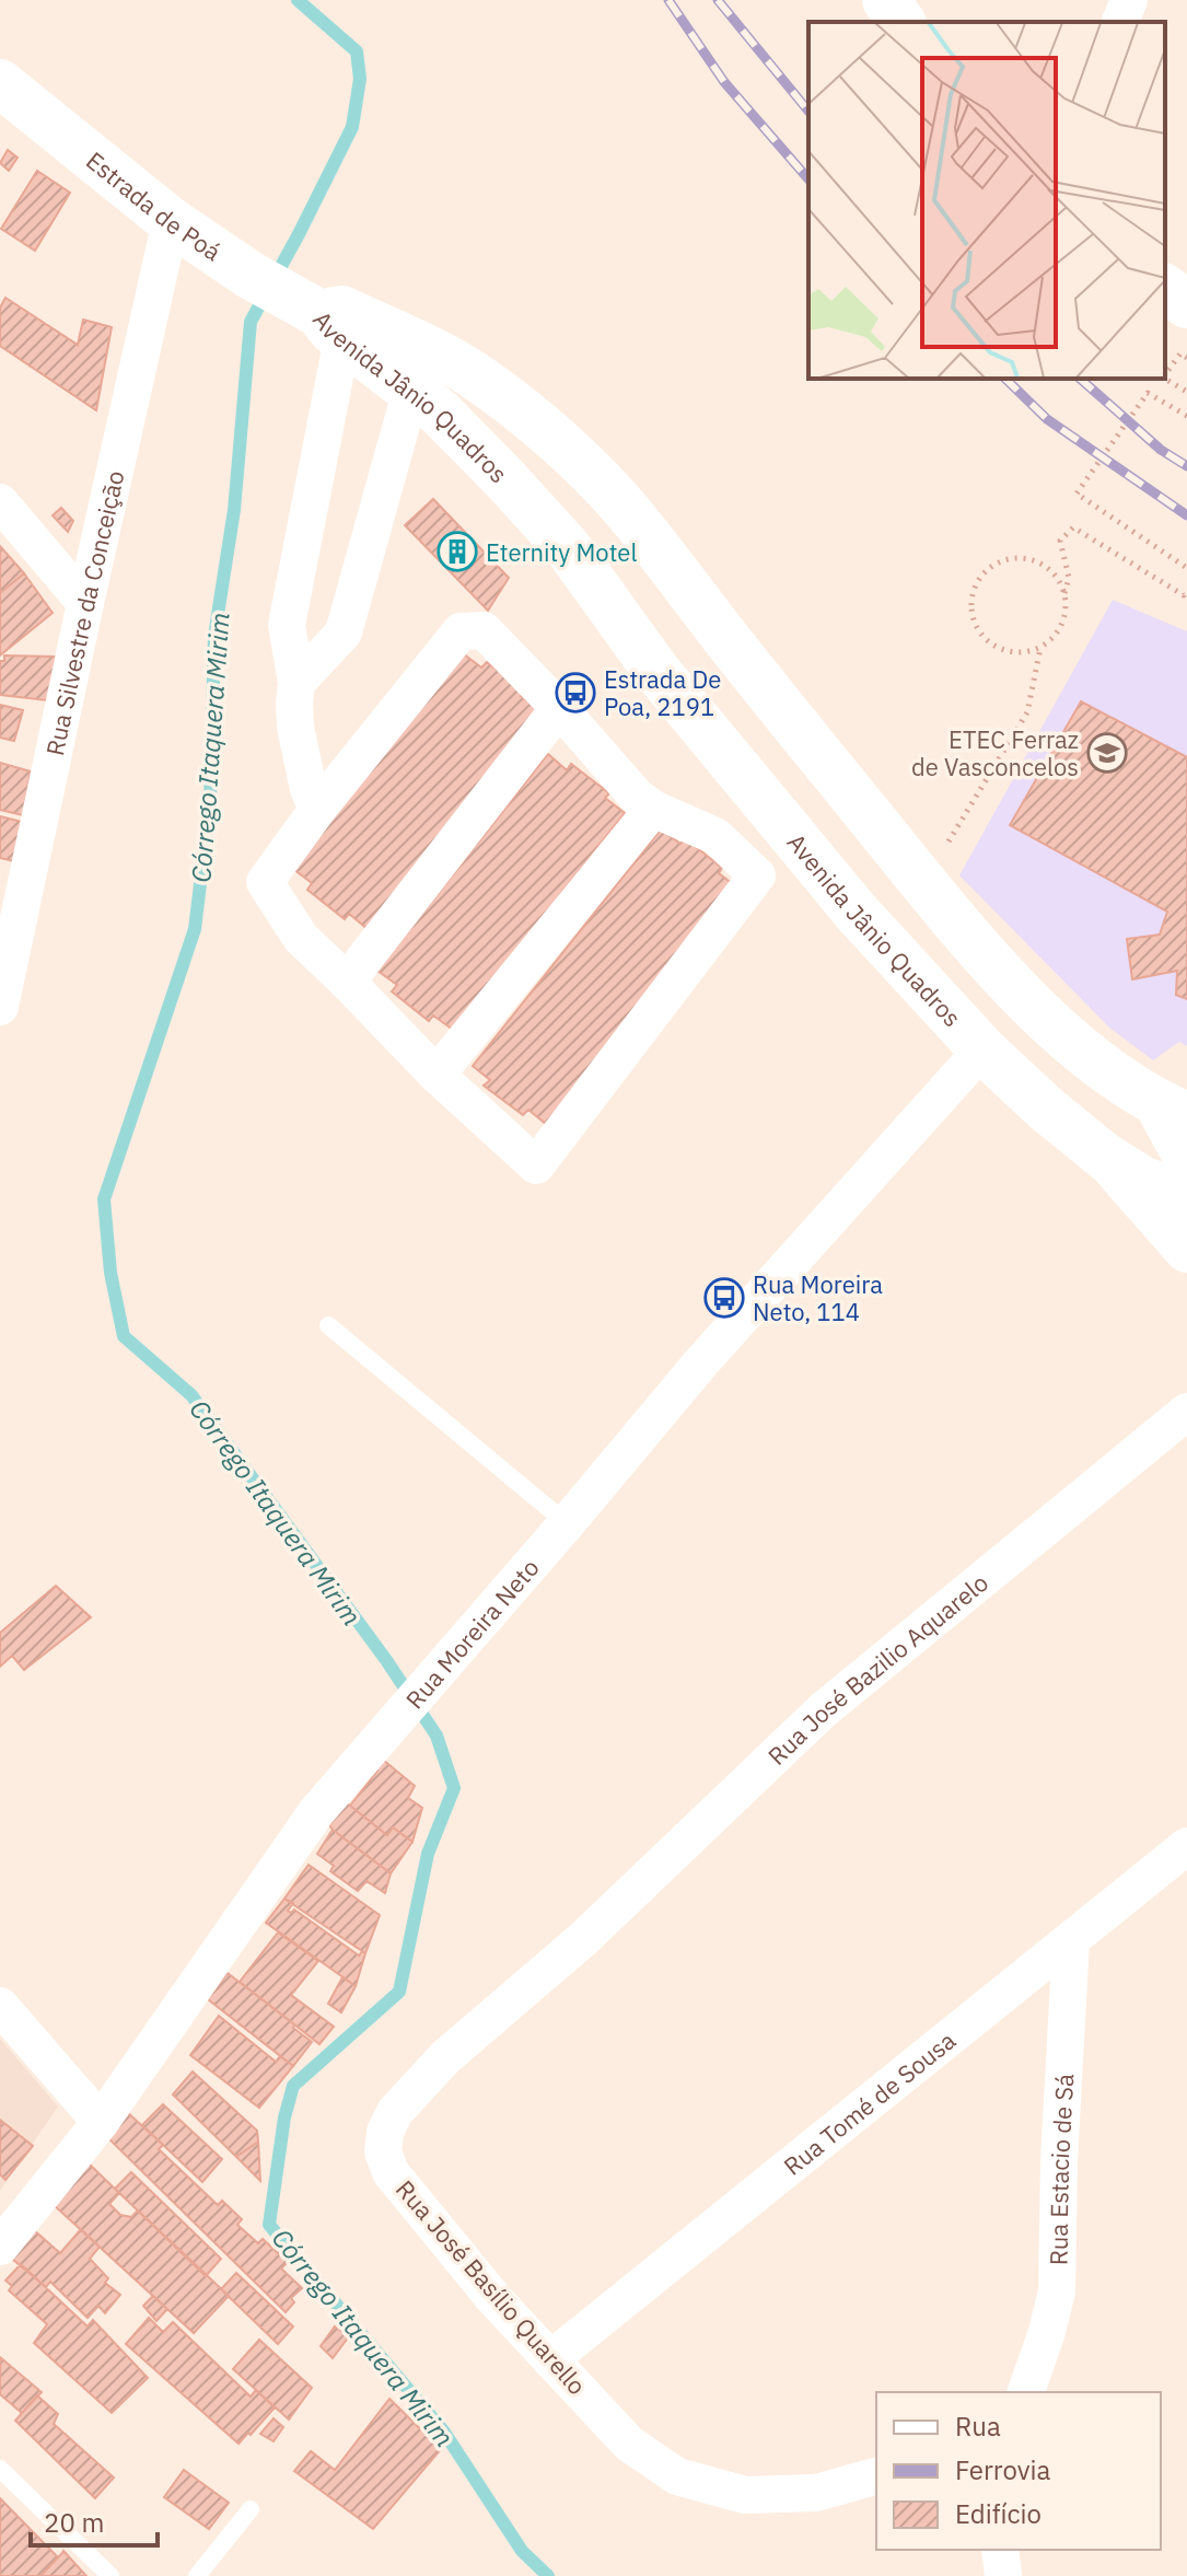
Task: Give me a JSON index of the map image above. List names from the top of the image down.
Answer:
{
  "streets": {
    "main road": ["Estrada de Poá", "Avenida Jânio Quadros"],
    "street": [
      "Rua Silvestre da Conceição",
      "Rua Moreira Neto",
      "Rua José Bazilio Aquarelo",
      "Rua Tomé de Sousa",
      "Rua Estacio de Sá",
      "Rua José Basílio Quarello"
    ]
  },
  "crossings": [
    ["Estrada de Poá", "Avenida Jânio Quadros"],
    ["Estrada de Poá", "Rua Silvestre da Conceição"],
    ["Avenida Jânio Quadros", "Rua Moreira Neto"],
    ["Rua José Bazilio Aquarelo", "Rua José Basílio Quarello"],
    ["Rua Tomé de Sousa", "Rua Estacio de Sá"],
    ["Rua Tomé de Sousa", "Rua José Basílio Quarello"]
  ],
  "water": ["Córrego Itaquera Mirim"],
  "places": {
    "building": ["Eternity Motel"],
    "bus stop": ["Estrada De Poa, 2191", "Rua Moreira Neto, 114"],
    "school or university": ["ETEC Ferraz de Vasconcelos"]
  },
  "legend": ["Rua", "Ferrovia", "Edifício"],
  "scale_bar": "20 m"
}
